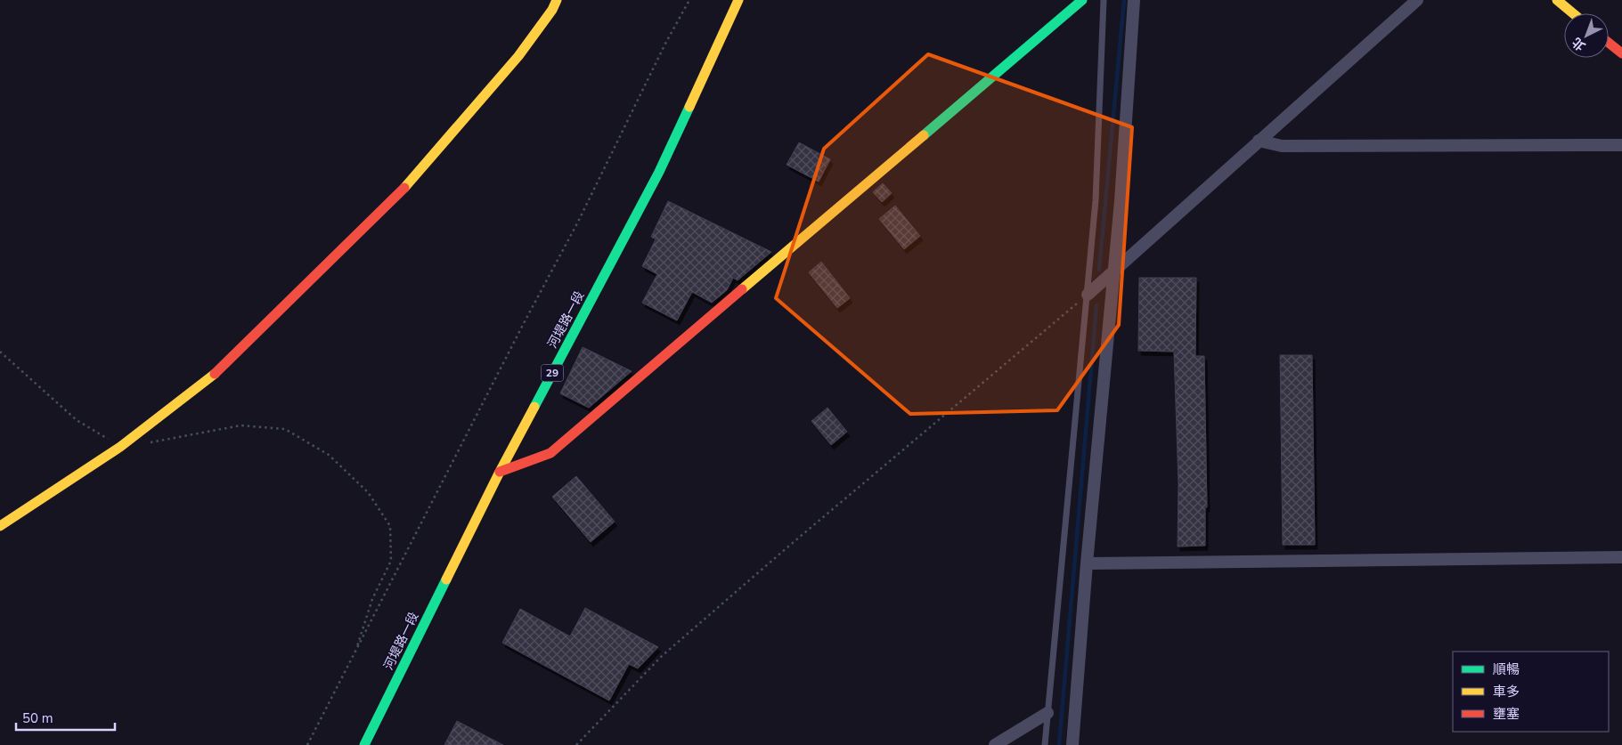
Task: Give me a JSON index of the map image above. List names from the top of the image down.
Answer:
{
  "streets": {
    "street": ["河堤路一段", "29"]
  },
  "legend": ["順暢", "車多", "壅塞"],
  "scale_bar": "50 m",
  "north": "bottom left"
}
